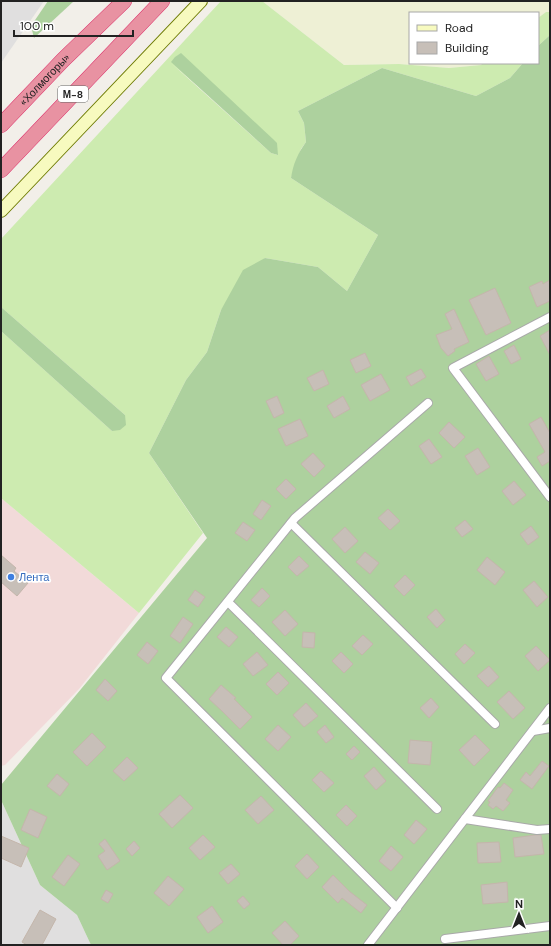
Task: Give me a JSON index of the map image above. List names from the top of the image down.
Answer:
{
  "streets": {
    "highway": ["«Холмогоры»", "М-8"]
  },
  "places": ["Лента"],
  "legend": ["Road", "Building"],
  "scale_bar": "100 m",
  "north": "top"
}
